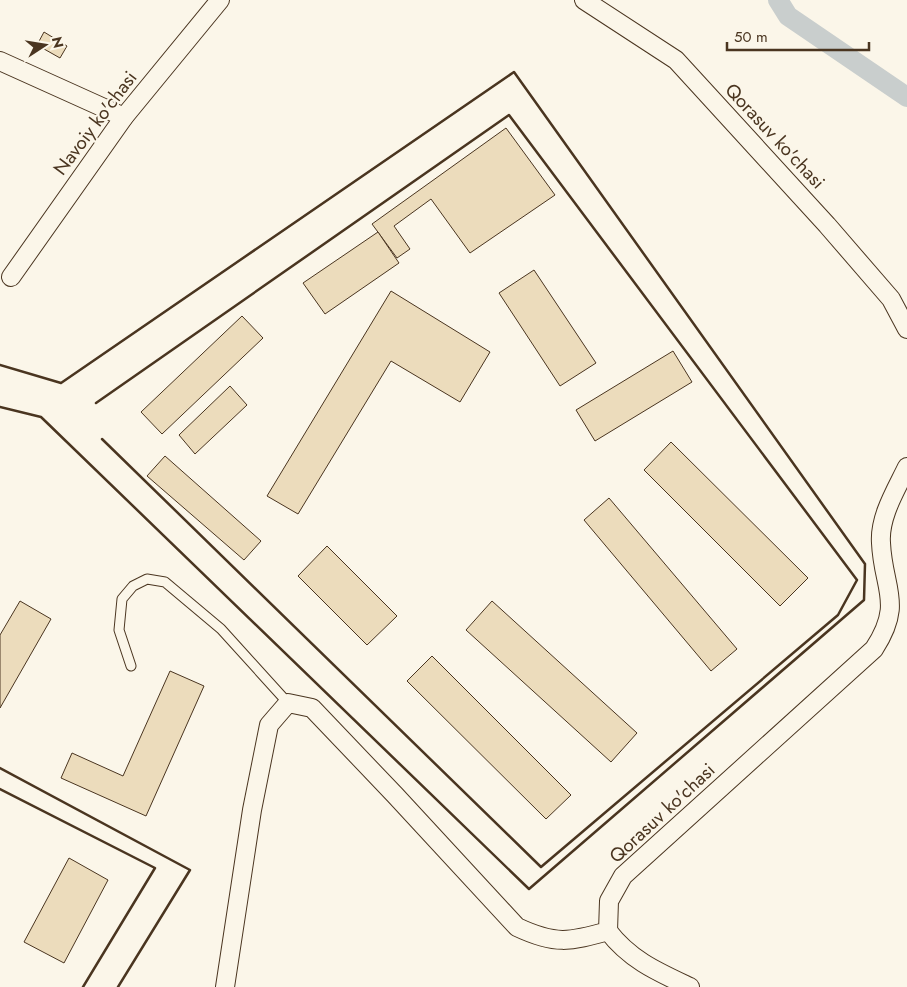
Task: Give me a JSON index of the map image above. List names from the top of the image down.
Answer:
{
  "streets": {
    "street": ["Navoiy ko'chasi", "Qorasuv ko'chasi"]
  },
  "scale_bar": "50 m",
  "north": "right"
}
